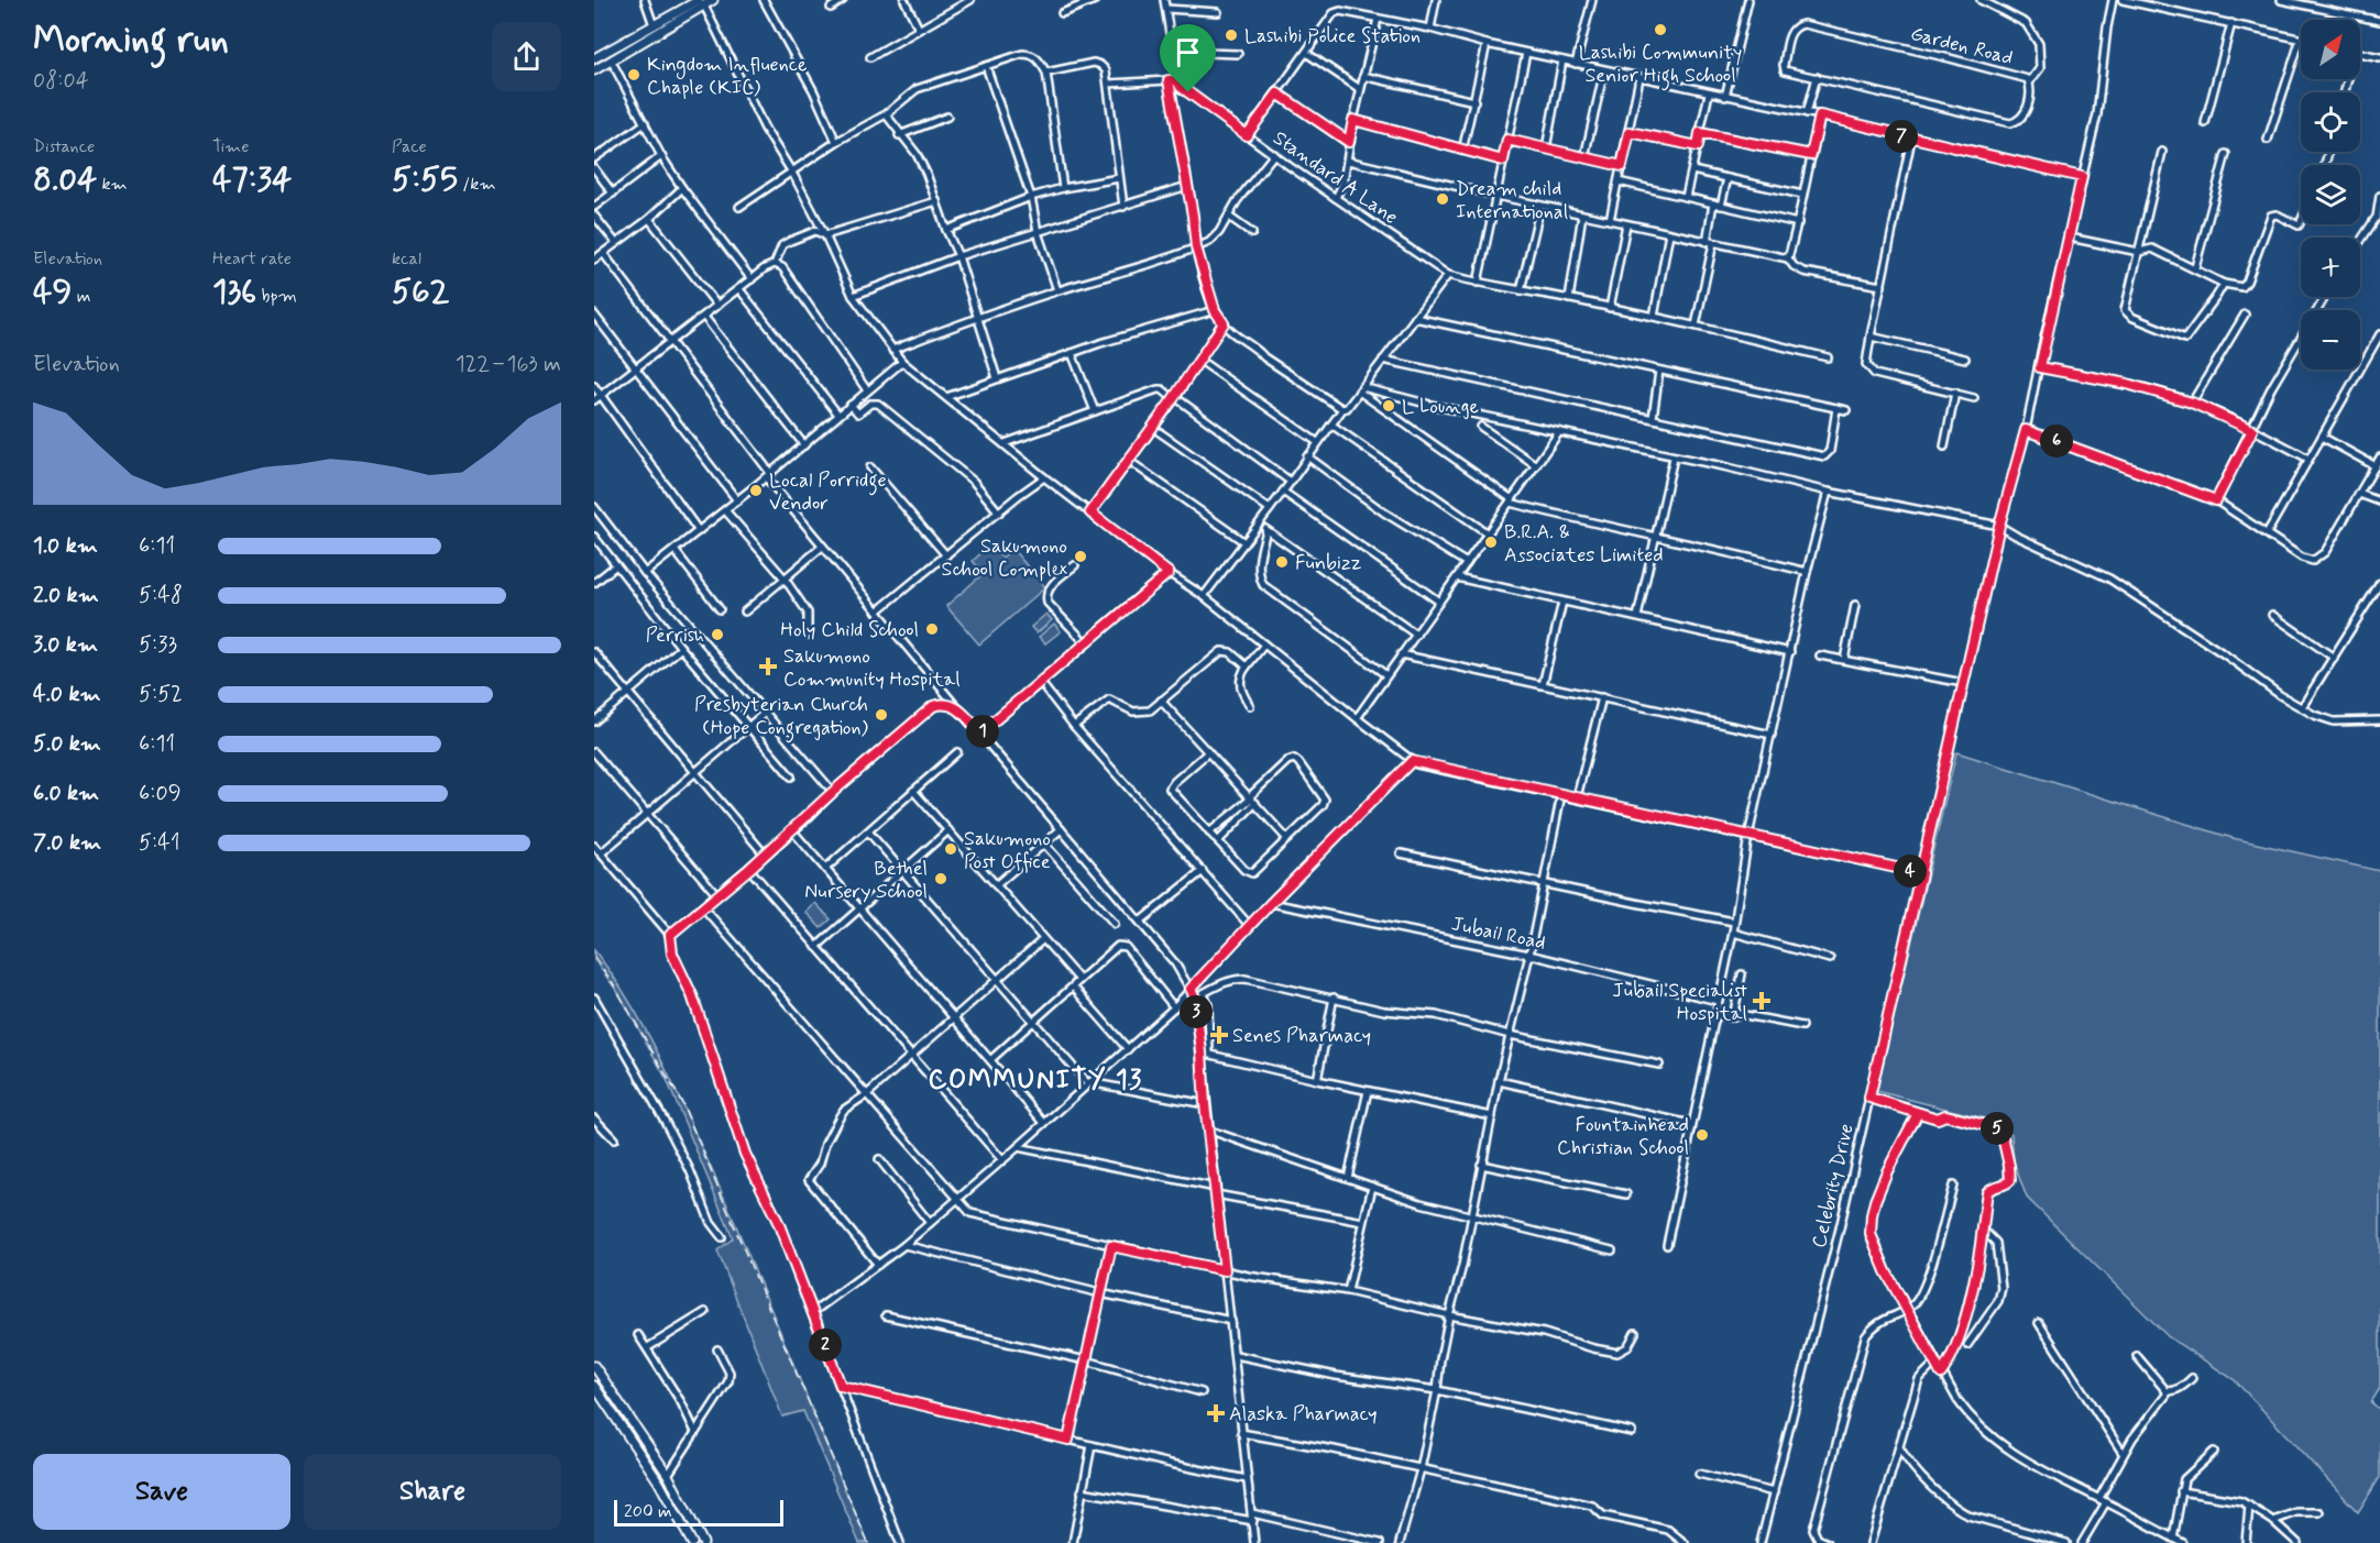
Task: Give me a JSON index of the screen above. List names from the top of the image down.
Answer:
{
  "streets": {
    "street": [
      "Garden Road",
      "Standard A Lane",
      "Jubail Road",
      "Celebrity Drive"
    ]
  },
  "districts": ["COMMUNITY 13"],
  "places": {
    "other": [
      "Lashibi Community Senior High School",
      "Lashibi Police Station",
      "Kingdom Influence Chaple (KIC)",
      "Dream child International",
      "L Lounge",
      "Local Porridge Vendor",
      "B.R.A. & Associates Limited",
      "Sakumono School Complex",
      "Funbizz",
      "Holy Child School",
      "Perrish",
      "Presbyterian Church (Hope Congregation)",
      "Sakumono Post Office",
      "Bethel Nursery School",
      "Fountainhead Christian School"
    ],
    "health": [
      "Sakumono Community Hospital",
      "Jubail Specialist Hospital",
      "Senes Pharmacy",
      "Alaska Pharmacy"
    ]
  },
  "scale_bar": "200 m",
  "north": "top right",
  "page": {
    "heading": ["Morning run", "08:04"],
    "map_buttons": ["+", "−"],
    "stats": [
      ["Distance", "8.04 km"],
      ["Time", "47:34"],
      ["Pace", "5:55 /km"],
      ["Elevation", "49 m"],
      ["Heart rate", "136 bpm"],
      ["kcal", "562"]
    ],
    "pins": [
      "7",
      "6",
      "1",
      "4",
      "3",
      "5",
      "2"
    ],
    "chart": ["Elevation", "122–163 m"],
    "list": [
      {
        "name": "1.0 km",
        "note": "6:11"
      },
      {
        "name": "2.0 km",
        "note": "5:48"
      },
      {
        "name": "3.0 km",
        "note": "5:33"
      },
      {
        "name": "4.0 km",
        "note": "5:52"
      },
      {
        "name": "5.0 km",
        "note": "6:11"
      },
      {
        "name": "6.0 km",
        "note": "6:09"
      },
      {
        "name": "7.0 km",
        "note": "5:41"
      }
    ],
    "buttons": ["Save", "Share"],
    "scale": "200 m"
  }
}
